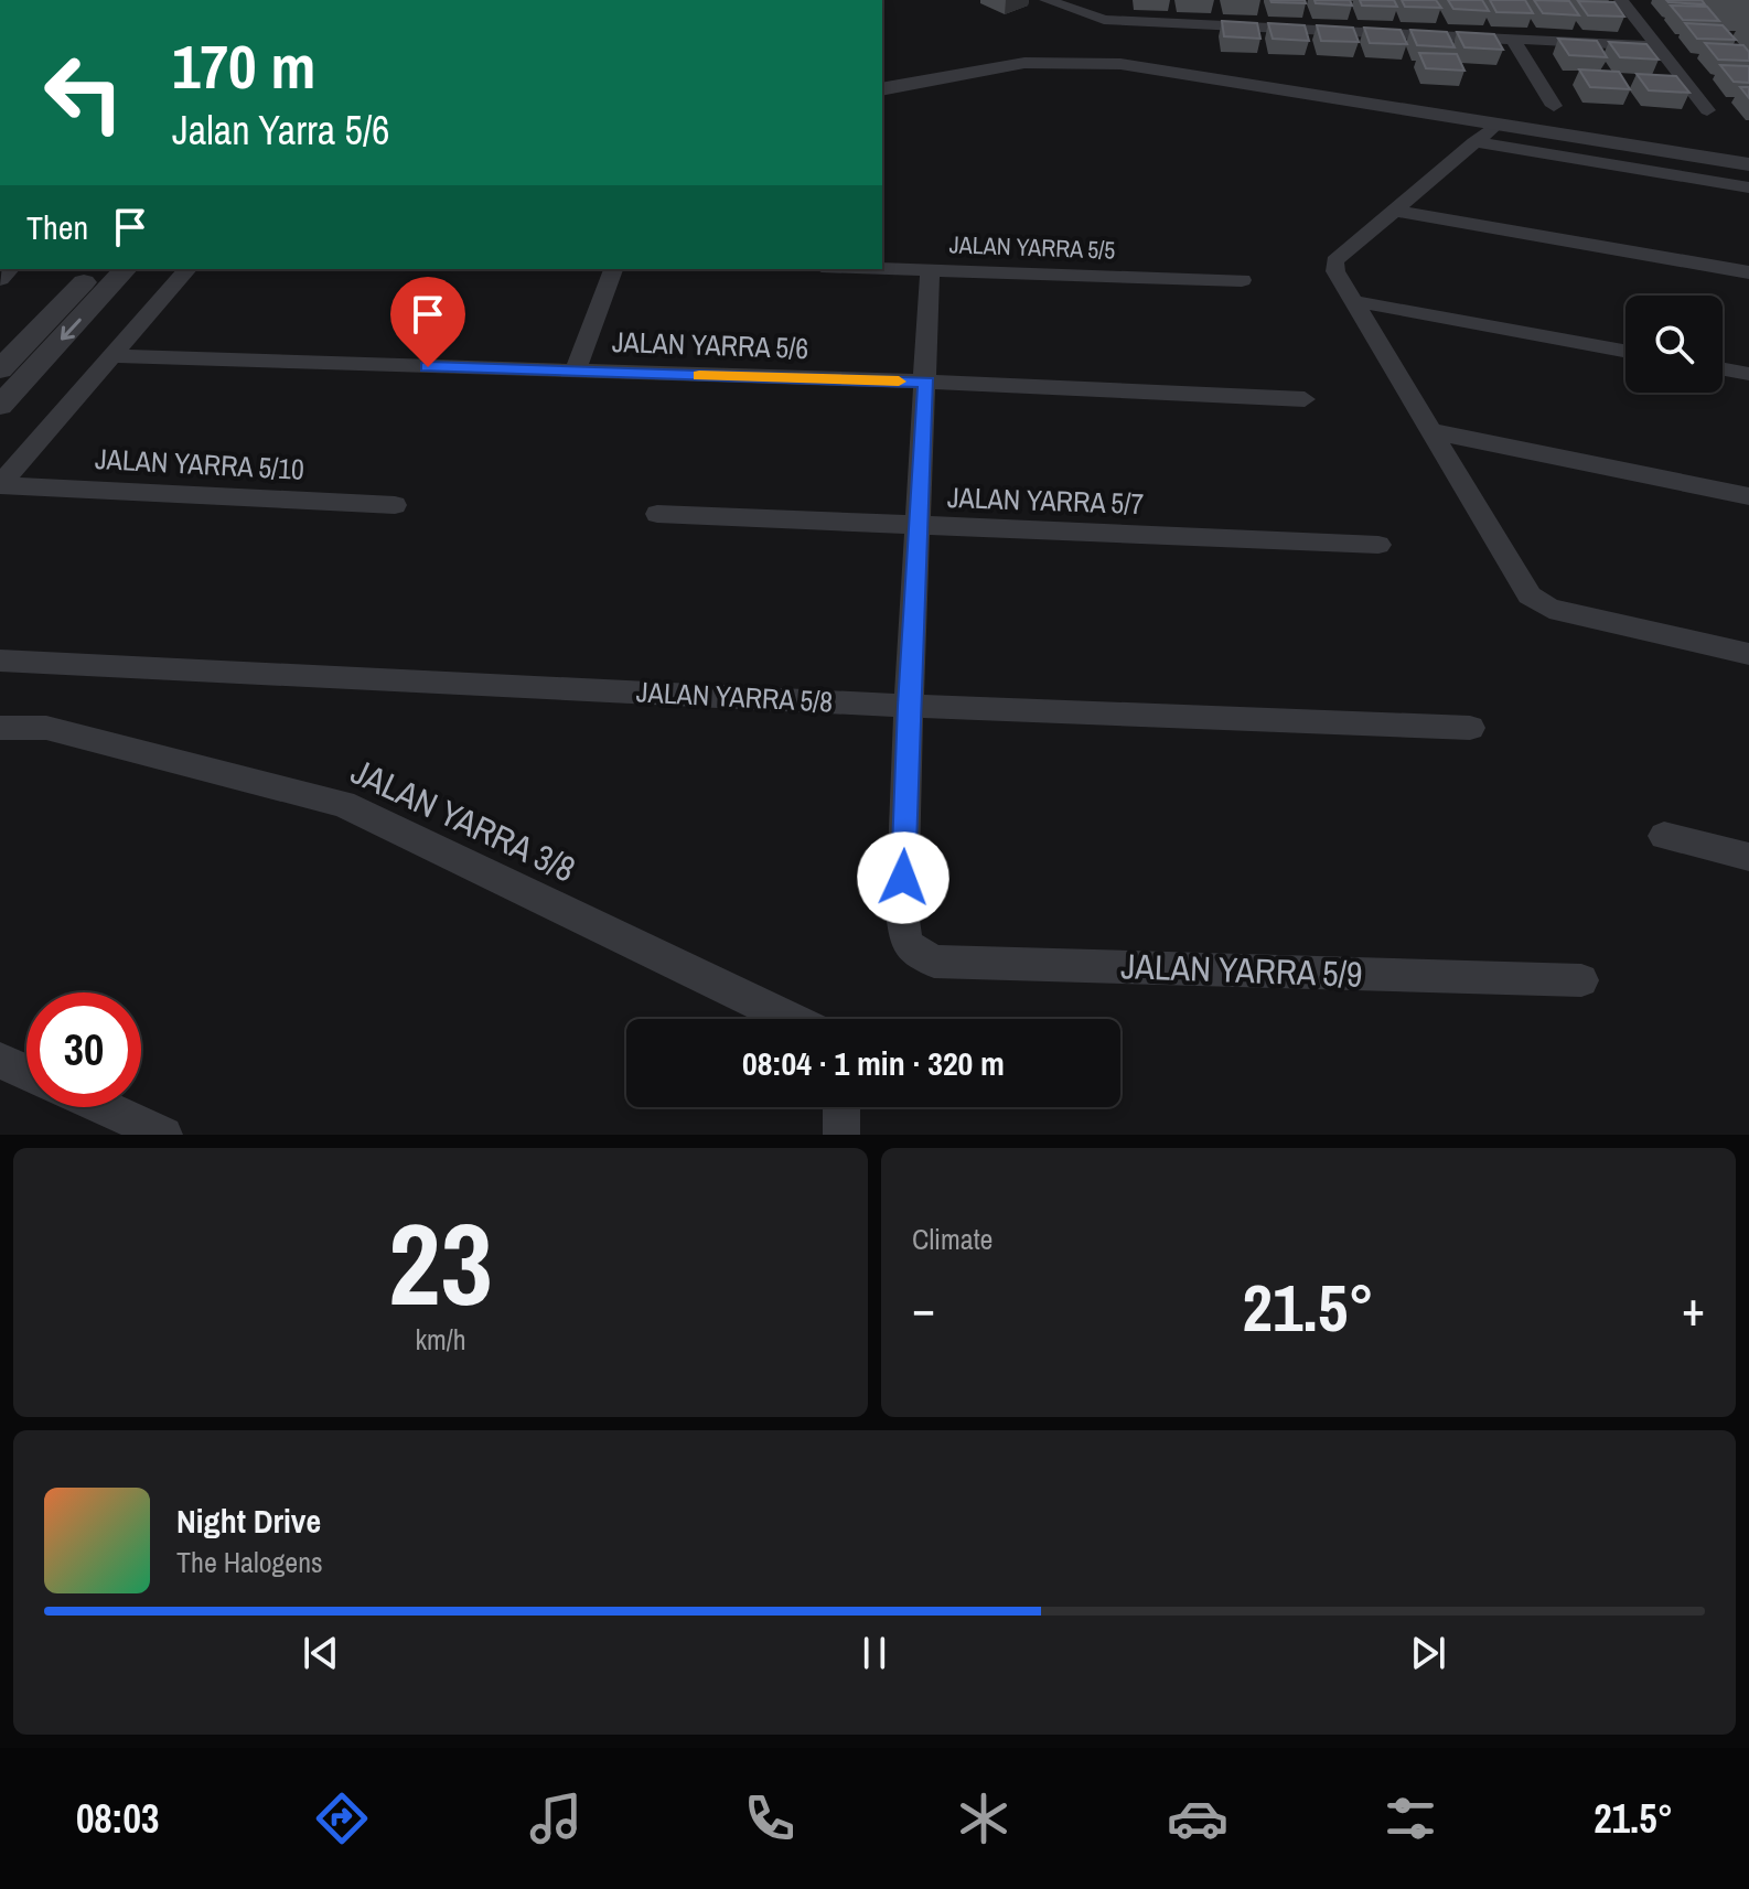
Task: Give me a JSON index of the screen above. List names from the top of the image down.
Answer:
{
  "streets": {
    "street": [
      "JALAN YARRA 5/5",
      "JALAN YARRA 5/6",
      "JALAN YARRA 5/10",
      "JALAN YARRA 5/7",
      "JALAN YARRA 5/8",
      "JALAN YARRA 3/8",
      "JALAN YARRA 5/9"
    ]
  },
  "crossings": [
    ["JALAN YARRA 5/8", "JALAN YARRA 5/9"]
  ],
  "page": {
    "turn": ["170 m", "Jalan Yarra 5/6"],
    "then": "Then",
    "limit": "30",
    "trip": "08:04 · 1 min · 320 m",
    "tile": [
      ["23", "km/h"],
      "Climate"
    ],
    "heat": ["−", "21.5°", "+"],
    "song": ["Night Drive", "The Halogens"],
    "tabs": ["08:03", "21.5°"]
  }
}
